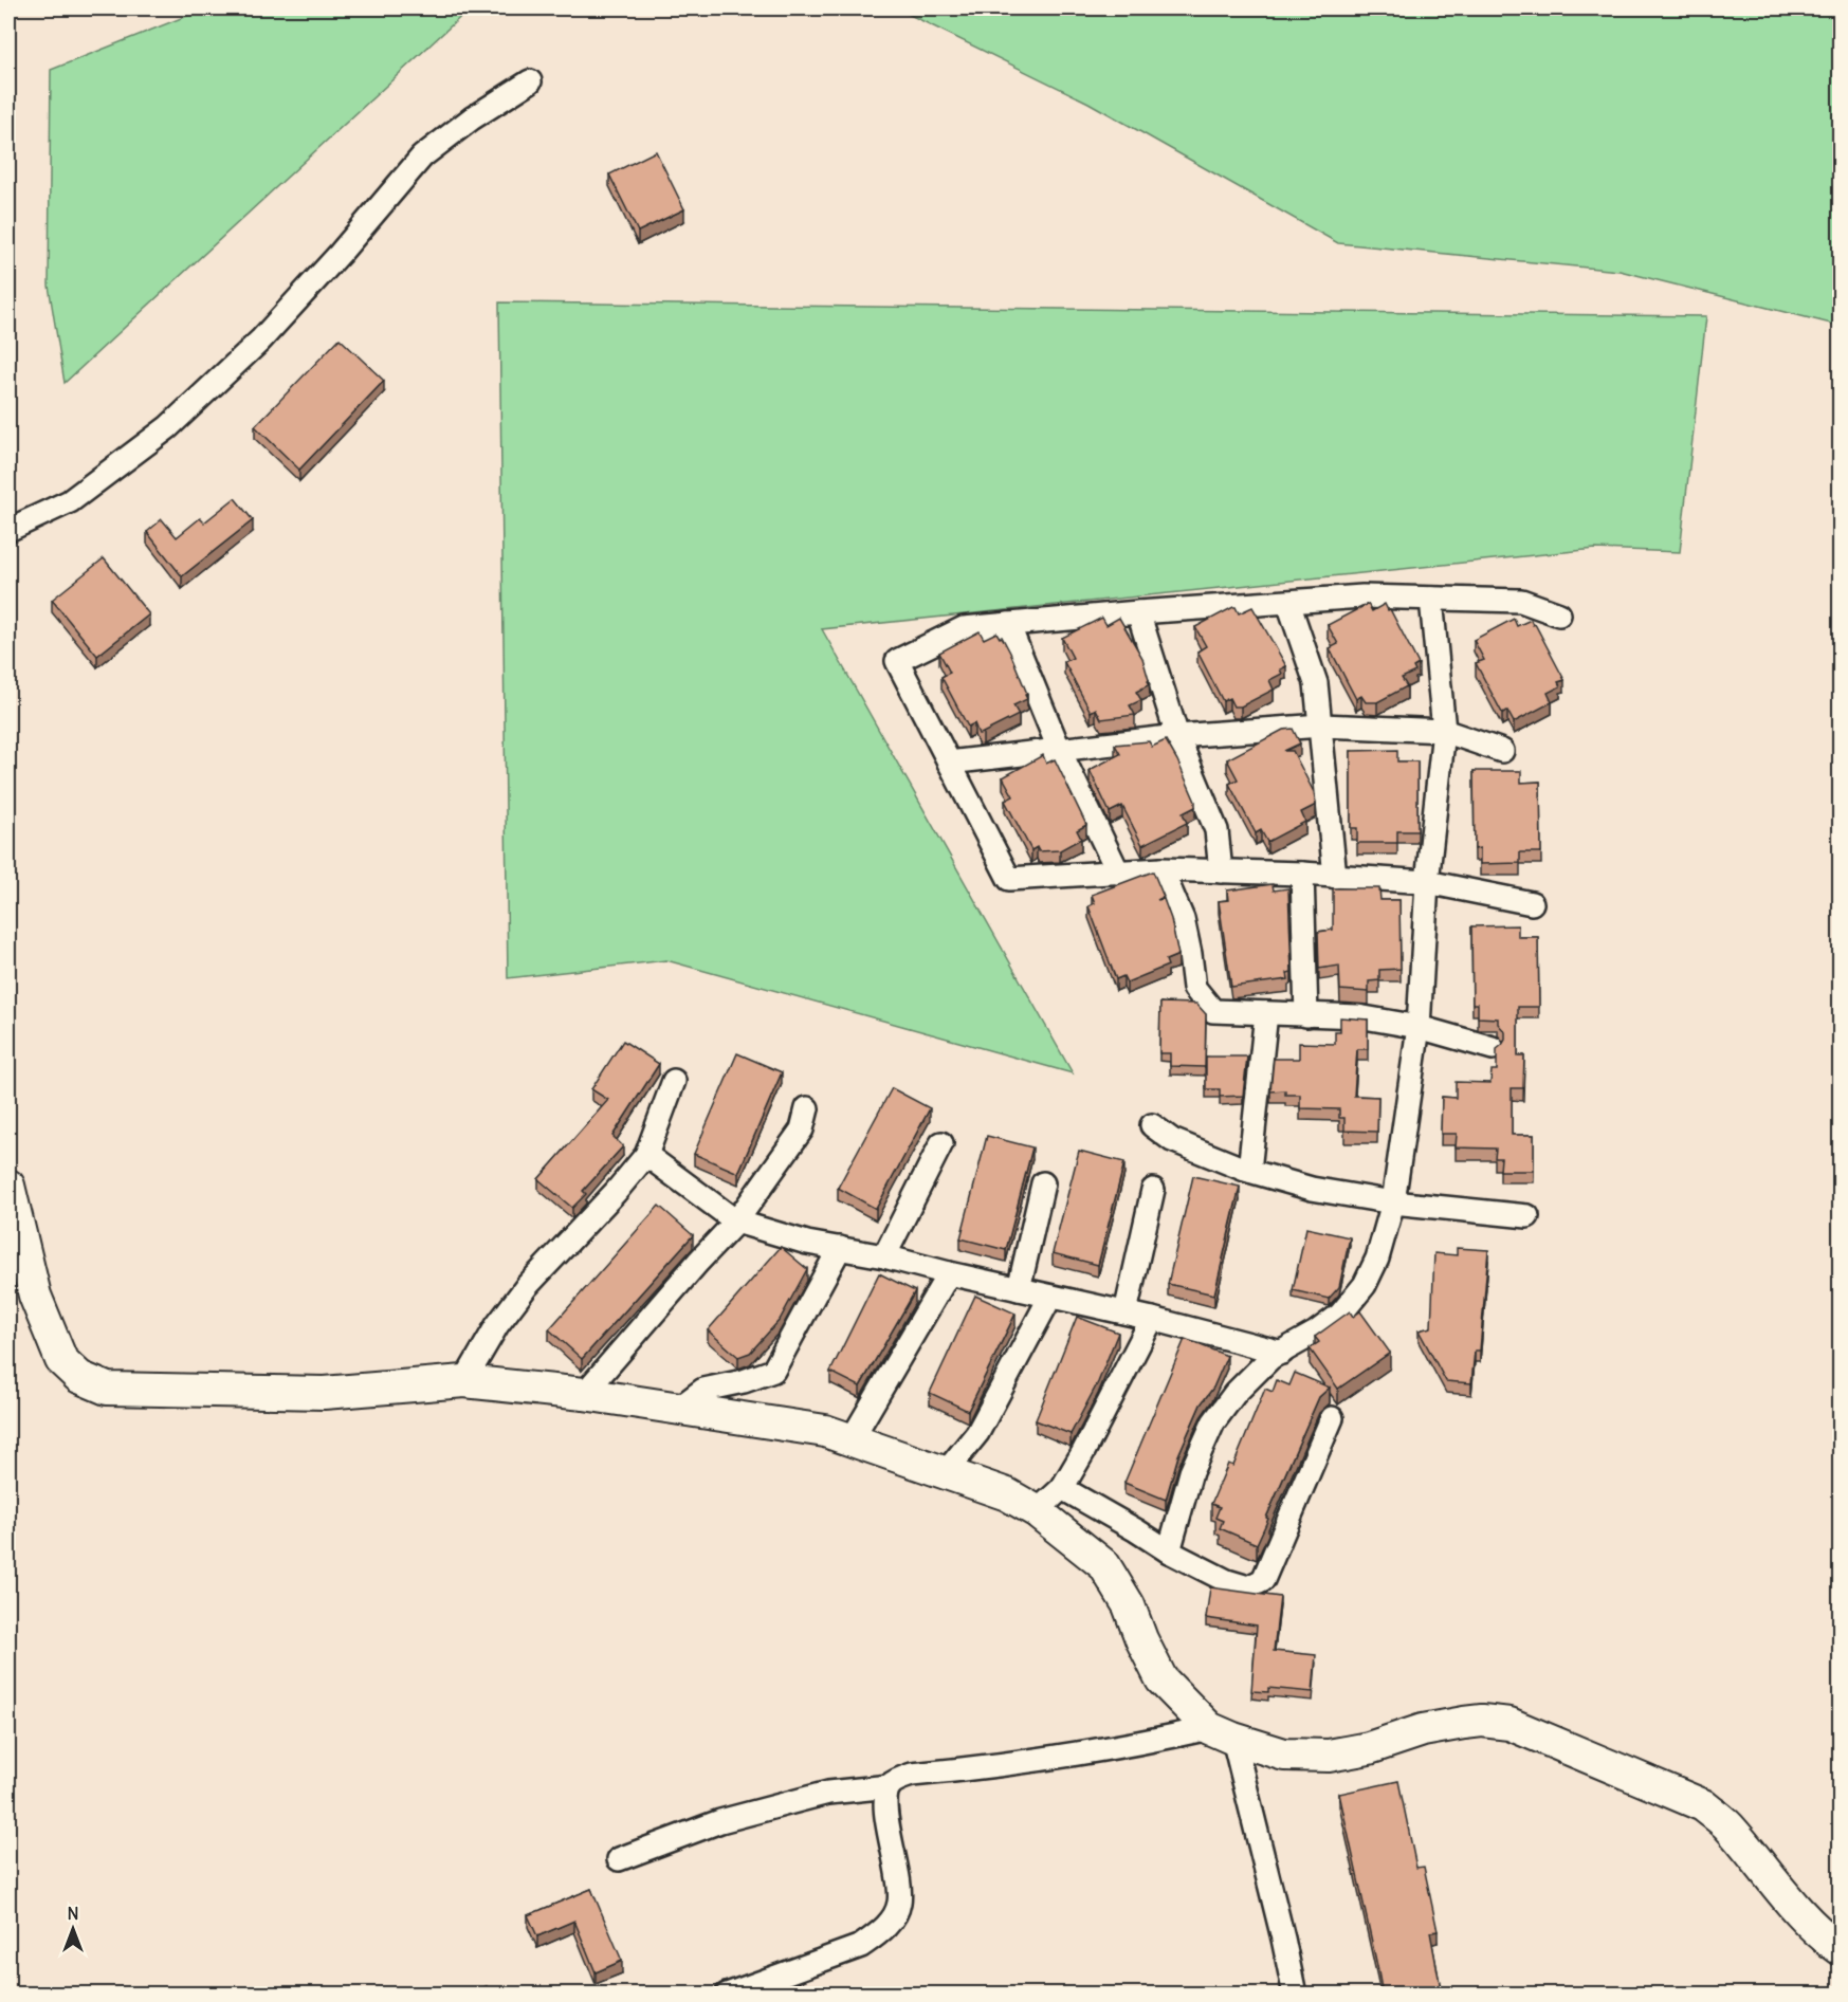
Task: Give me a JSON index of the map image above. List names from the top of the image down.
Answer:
{
  "north": "top"
}
